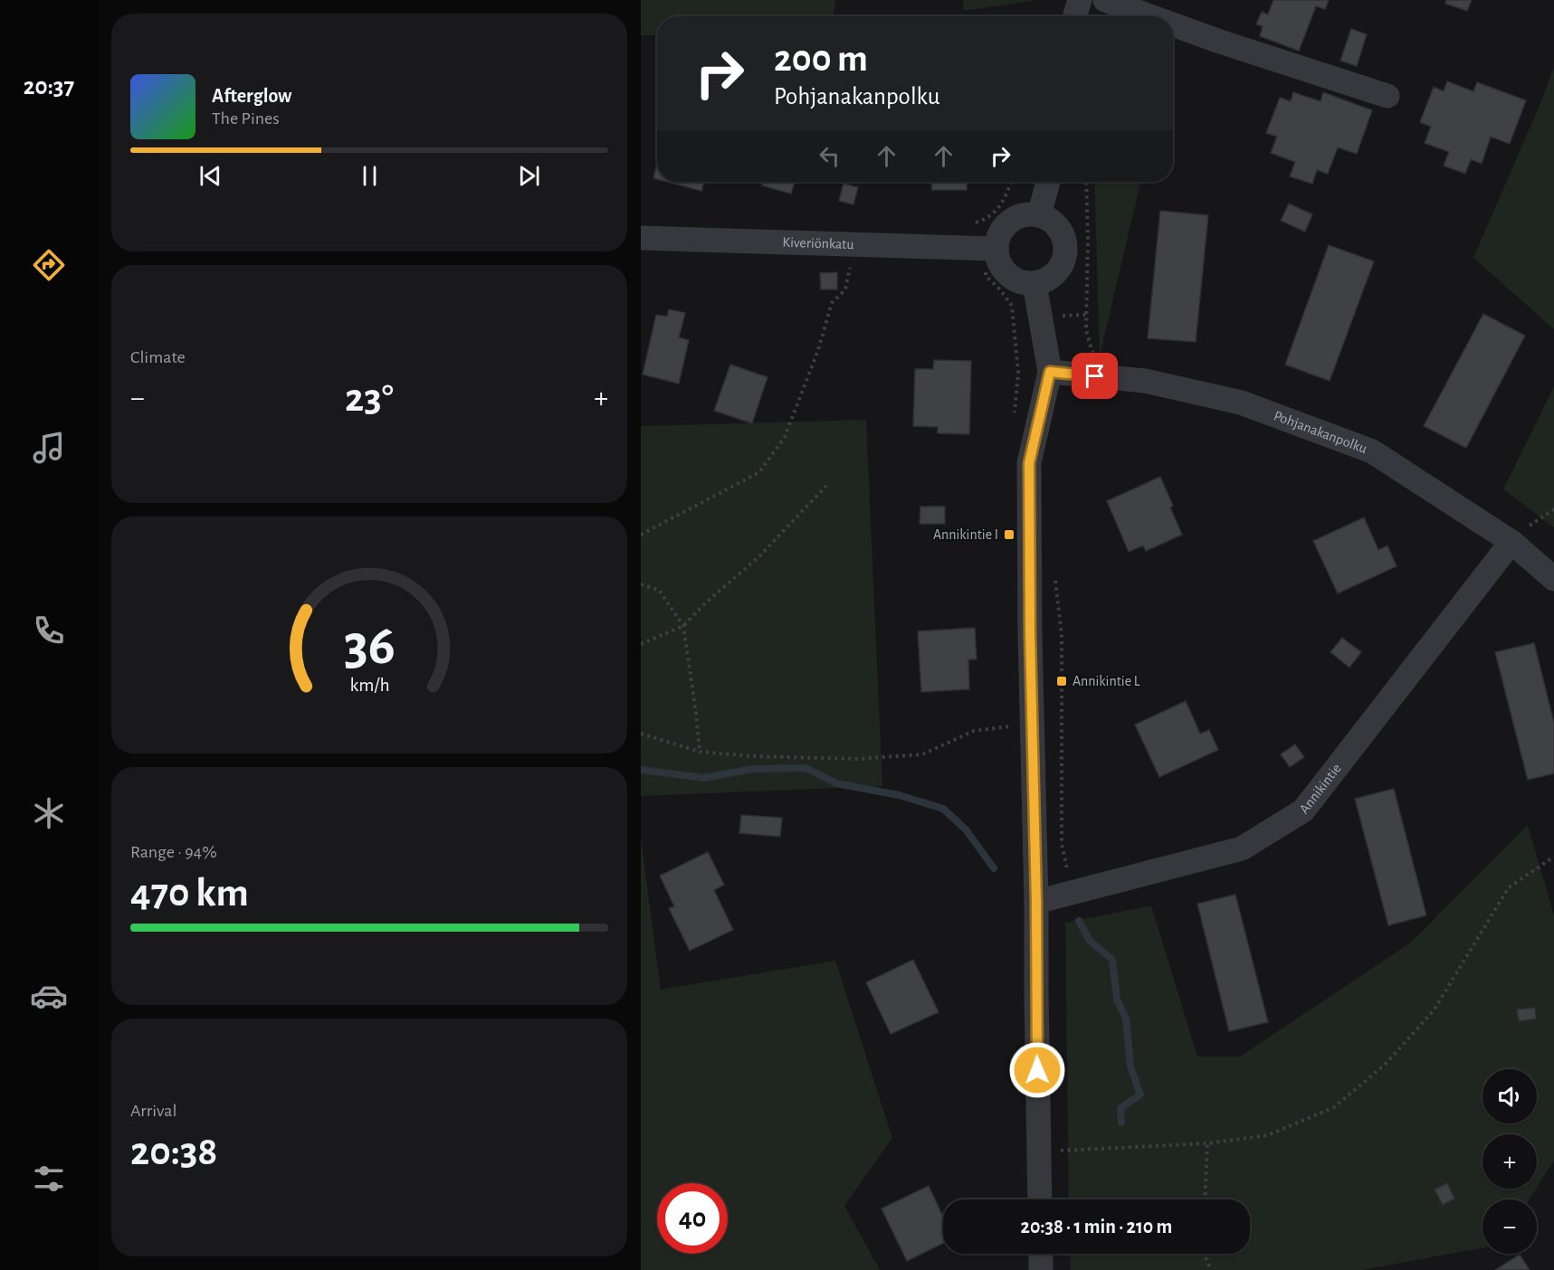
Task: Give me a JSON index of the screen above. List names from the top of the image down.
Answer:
{
  "streets": {
    "street": ["Kiveriönkatu", "Pohjanakanpolku", "Annikintie"]
  },
  "crossings": [
    ["Pohjanakanpolku", "Annikintie"]
  ],
  "places": {
    "transit": ["Annikintie I", "Annikintie L"]
  },
  "page": {
    "tabs": "20:37",
    "turn": ["200 m", "Pohjanakanpolku"],
    "song": ["Afterglow", "The Pines"],
    "tile": [
      "Climate",
      ["Range · 94%", "470 km"],
      ["Arrival", "20:38"]
    ],
    "heat": ["−", "23°", "+"],
    "map_buttons": ["+", "−"],
    "limit": "40",
    "trip": "20:38 · 1 min · 210 m",
    "gauge": ["36", "km/h"]
  }
}
